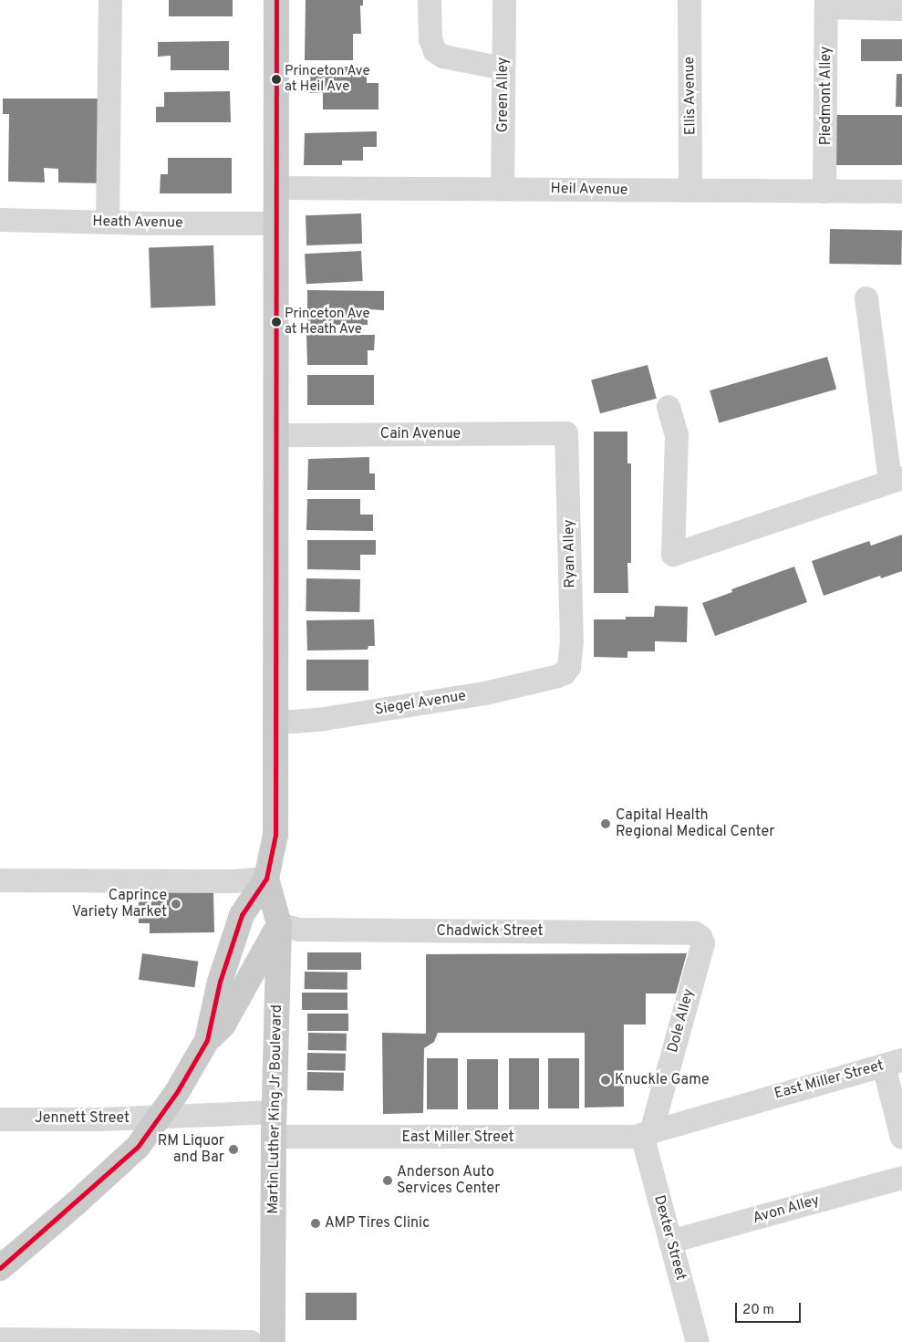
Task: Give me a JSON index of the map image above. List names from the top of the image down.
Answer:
{
  "streets": {
    "main road": ["Martin Luther King Jr Boulevard"],
    "street": [
      "Green Alley",
      "Ellis Avenue",
      "Piedmont Alley",
      "Heil Avenue",
      "Heath Avenue",
      "Cain Avenue",
      "Ryan Alley",
      "Siegel Avenue",
      "Chadwick Street",
      "Dole Alley",
      "East Miller Street",
      "Jennett Street",
      "Avon Alley",
      "Dexter Street"
    ]
  },
  "crossings": [
    ["Green Alley", "Heil Avenue"],
    ["Ellis Avenue", "Heil Avenue"],
    ["Piedmont Alley", "Heil Avenue"],
    ["Cain Avenue", "Ryan Alley"],
    ["Ryan Alley", "Siegel Avenue"],
    ["Chadwick Street", "Dole Alley"],
    ["Chadwick Street", "Martin Luther King Jr Boulevard"],
    ["Dole Alley", "East Miller Street"],
    ["Dole Alley", "Dexter Street"],
    ["East Miller Street", "Martin Luther King Jr Boulevard"],
    ["East Miller Street", "Dexter Street"],
    ["Martin Luther King Jr Boulevard", "Jennett Street"],
    ["Avon Alley", "Dexter Street"]
  ],
  "places": [
    "Princeton Ave at Heil Ave",
    "Princeton Ave at Heath Ave",
    "Capital Health Regional Medical Center",
    "Caprince Variety Market",
    "Knuckle Game",
    "RM Liquor and Bar",
    "Anderson Auto Services Center",
    "AMP Tires Clinic"
  ],
  "scale_bar": "20 m"
}
